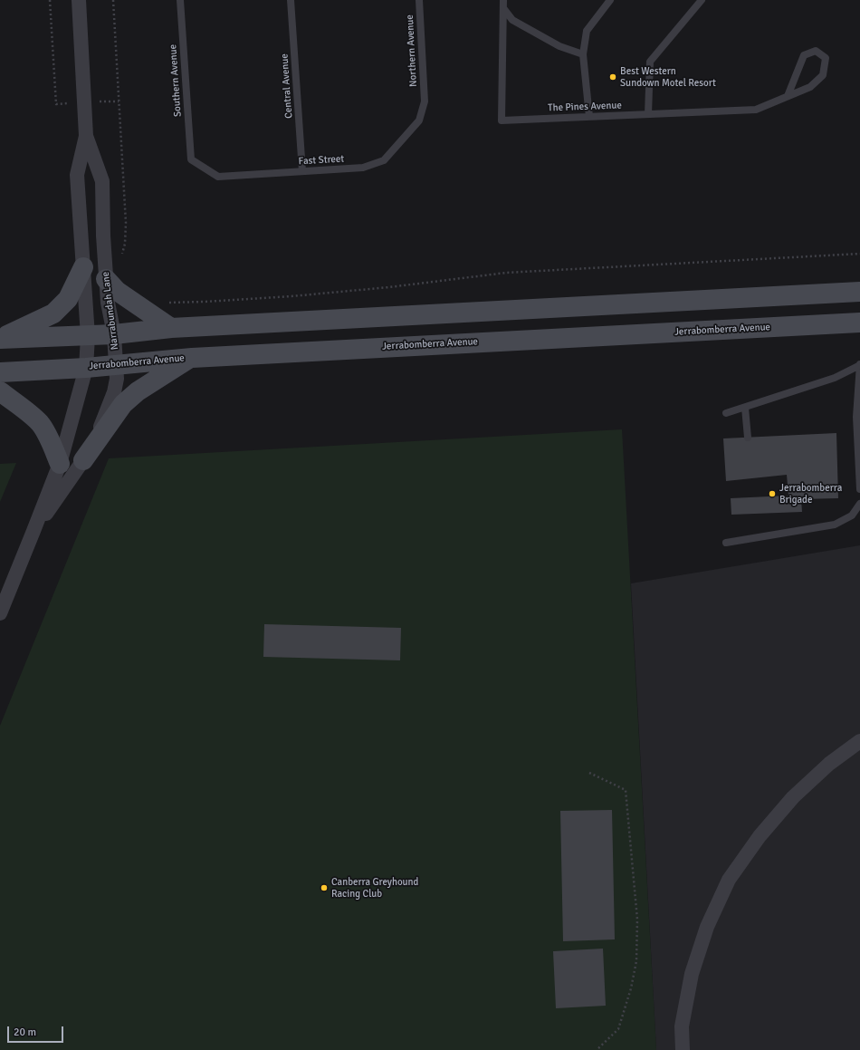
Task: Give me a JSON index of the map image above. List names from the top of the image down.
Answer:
{
  "streets": {
    "street": ["Narrabundah Lane", "Jerrabomberra Avenue"],
    "lane": [
      "Northern Avenue",
      "Southern Avenue",
      "Central Avenue",
      "The Pines Avenue",
      "Fast Street"
    ]
  },
  "crossings": [
    ["Northern Avenue", "Fast Street"],
    ["Southern Avenue", "Fast Street"],
    ["Central Avenue", "Fast Street"],
    ["Narrabundah Lane", "Jerrabomberra Avenue"]
  ],
  "places": ["Best Western Sundown Motel Resort", "Jerrabomberra Brigade", "Canberra Greyhound Racing Club"],
  "scale_bar": "20 m"
}
